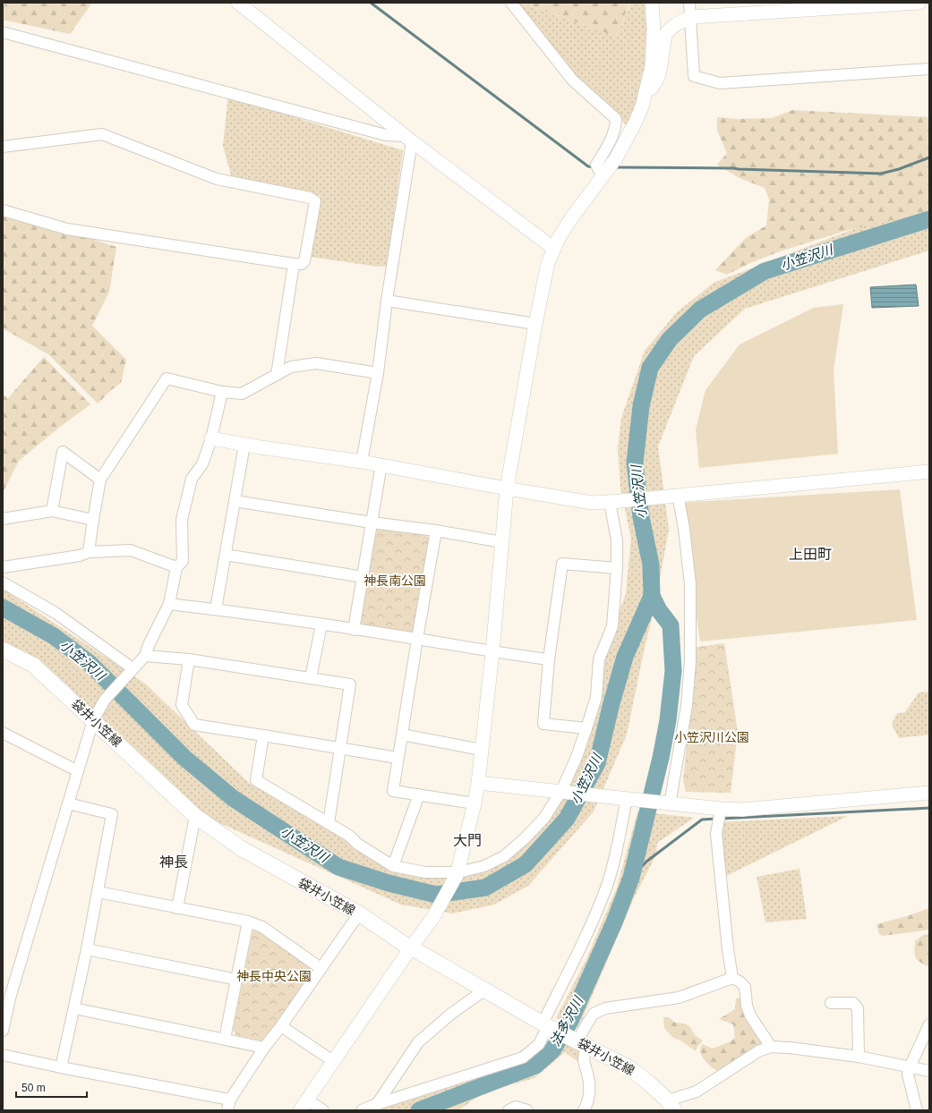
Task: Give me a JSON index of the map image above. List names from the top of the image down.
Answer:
{
  "streets": {
    "main road": ["袋井小笠線"]
  },
  "districts": ["上田町", "大門", "神長"],
  "water": ["小笠沢川", "法多沢川"],
  "parks": ["神長南公園", "小笠沢川公園", "神長中央公園"],
  "scale_bar": "50 m"
}
